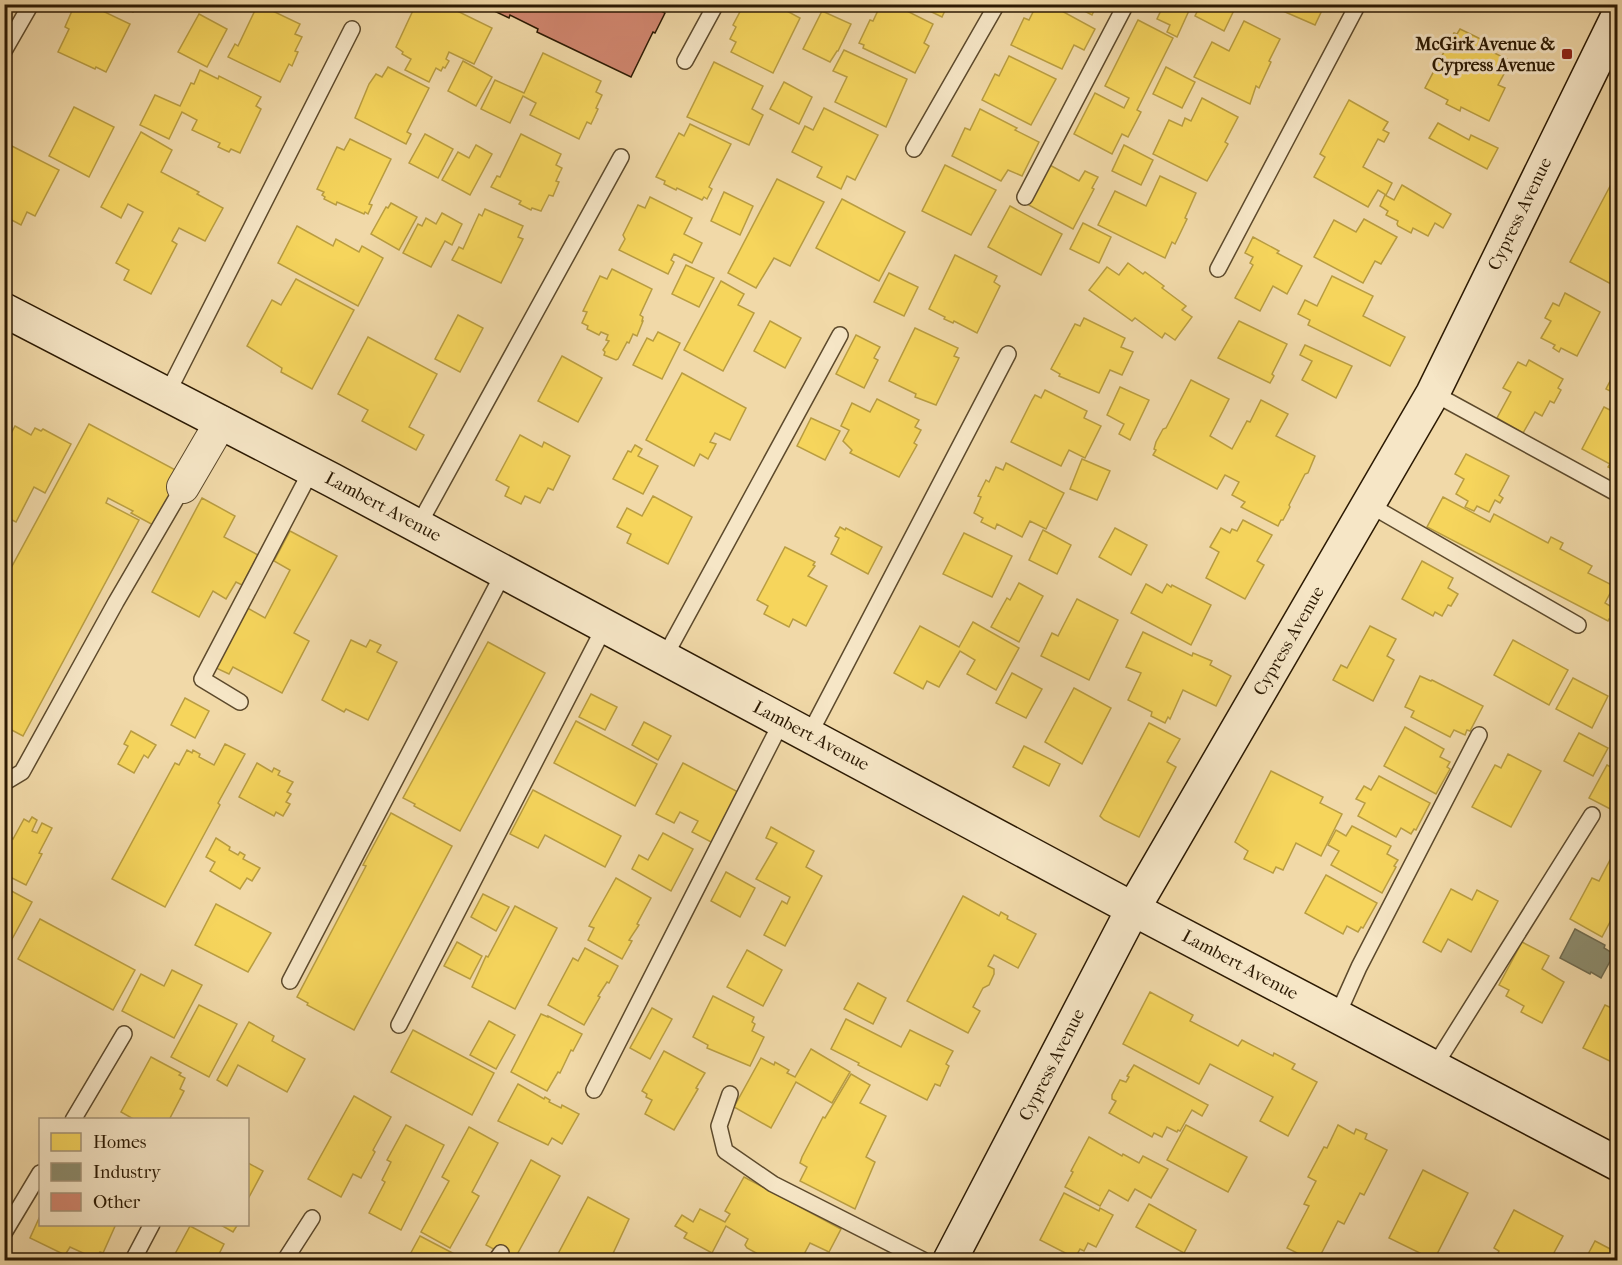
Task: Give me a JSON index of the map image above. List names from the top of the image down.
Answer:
{
  "streets": {
    "street": ["Cypress Avenue", "Lambert Avenue"]
  },
  "crossings": [
    ["Cypress Avenue", "Lambert Avenue"]
  ],
  "places": {
    "transit": ["McGirk Avenue & Cypress Avenue"]
  },
  "legend": ["Homes", "Industry", "Other"]
}
